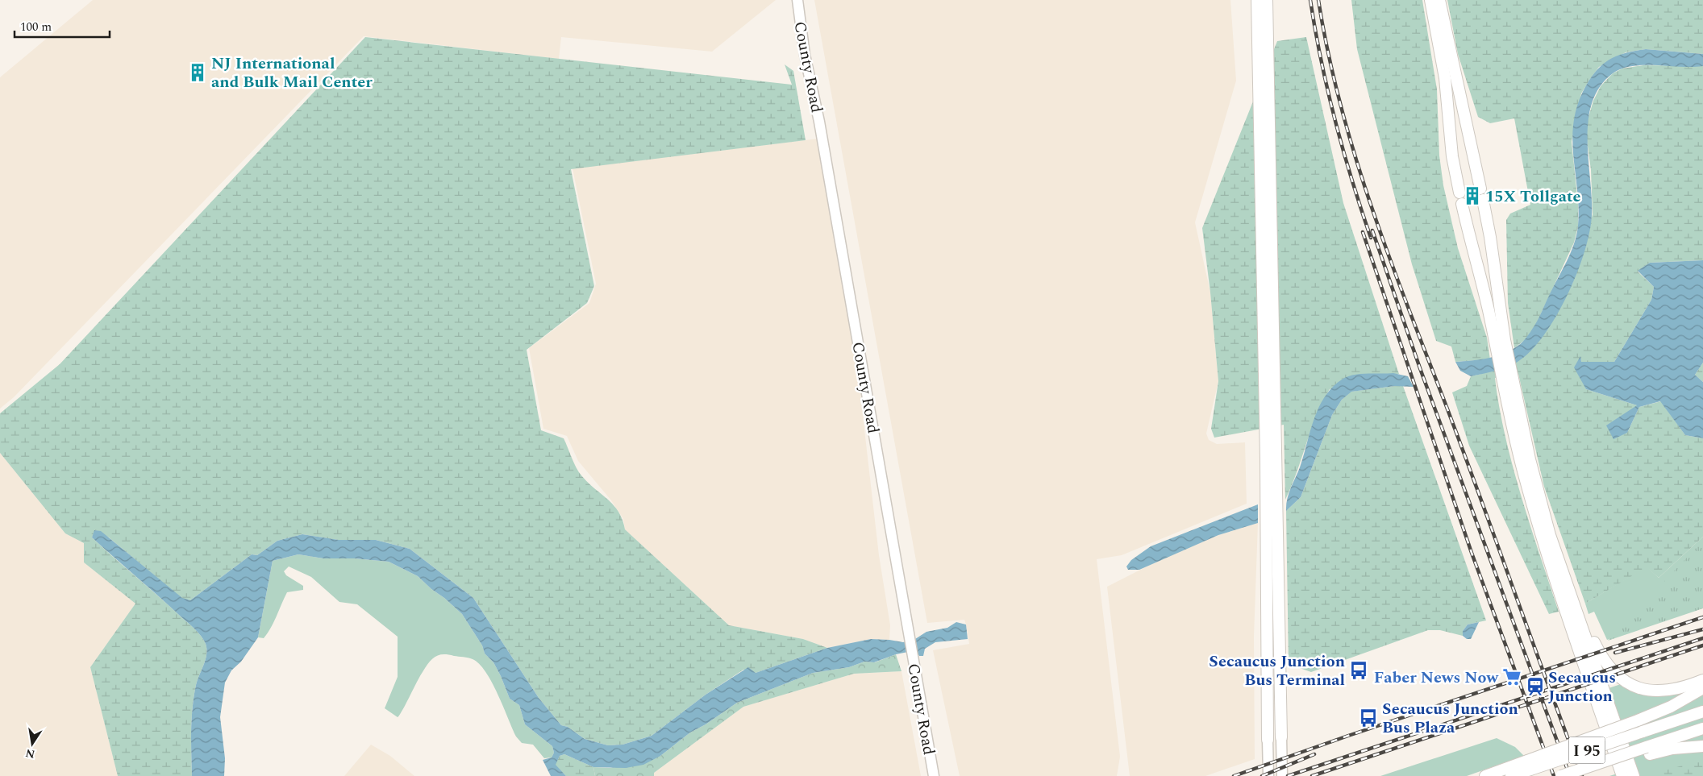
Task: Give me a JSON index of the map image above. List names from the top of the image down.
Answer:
{
  "streets": {
    "highway": ["I 95"],
    "main road": ["County Road"]
  },
  "places": {
    "building": ["NJ International and Bulk Mail Center", "15X Tollgate"],
    "bus stop": ["Secaucus Junction Bus Terminal", "Secaucus Junction Bus Plaza"],
    "supermarket": ["Faber News Now"],
    "station": ["Secaucus Junction"]
  },
  "scale_bar": "100 m",
  "north": "bottom"
}
